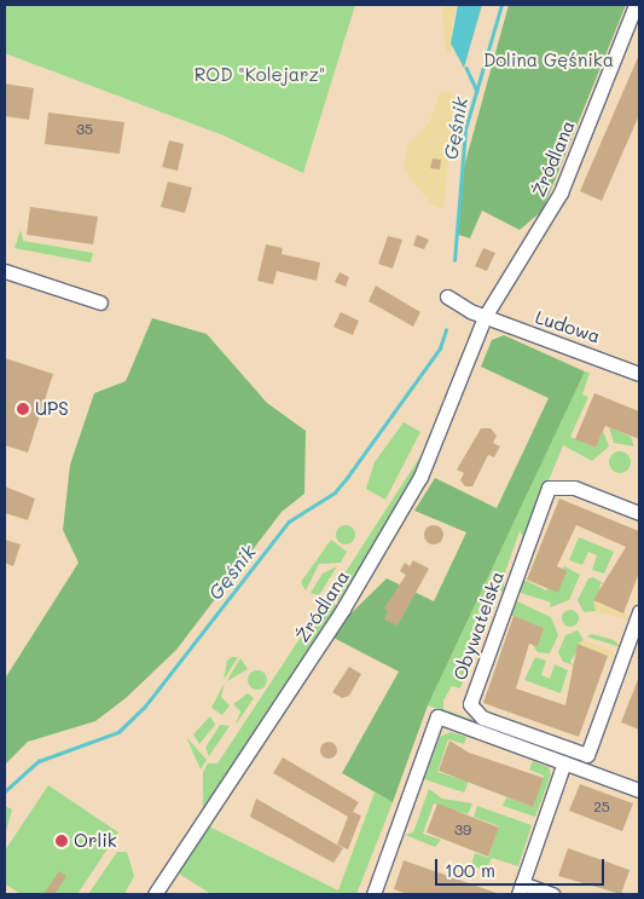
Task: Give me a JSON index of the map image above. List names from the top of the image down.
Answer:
{
  "streets": {
    "street": ["Źródlana", "Ludowa", "Obywatelska"]
  },
  "crossings": [
    ["Źródlana", "Ludowa"]
  ],
  "water": ["Gęśnik"],
  "parks": ["Dolina Gęśnika", "ROD \"Kolejarz\""],
  "places": ["UPS", "Orlik"],
  "house_numbers": ["35", "25", "39"],
  "scale_bar": "100 m"
}
